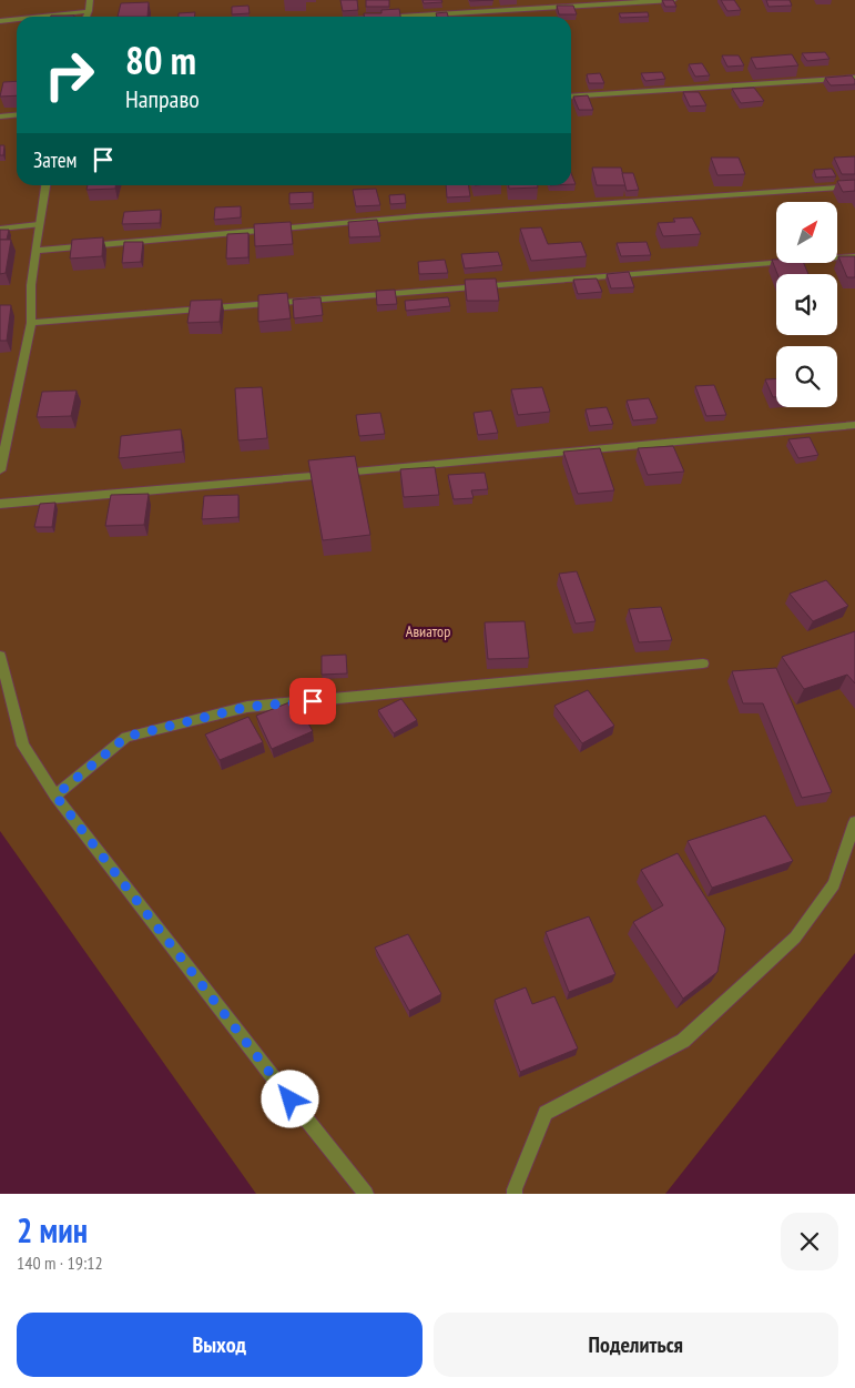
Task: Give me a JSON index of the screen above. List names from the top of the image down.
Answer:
{
  "parks": ["Авиатор"],
  "north": "top right",
  "page": {
    "turn": ["80 m", "Направо"],
    "then": "Затем",
    "heading": ["2 мин", "140 m · 19:12"],
    "buttons": ["Выход", "Поделиться"]
  }
}
